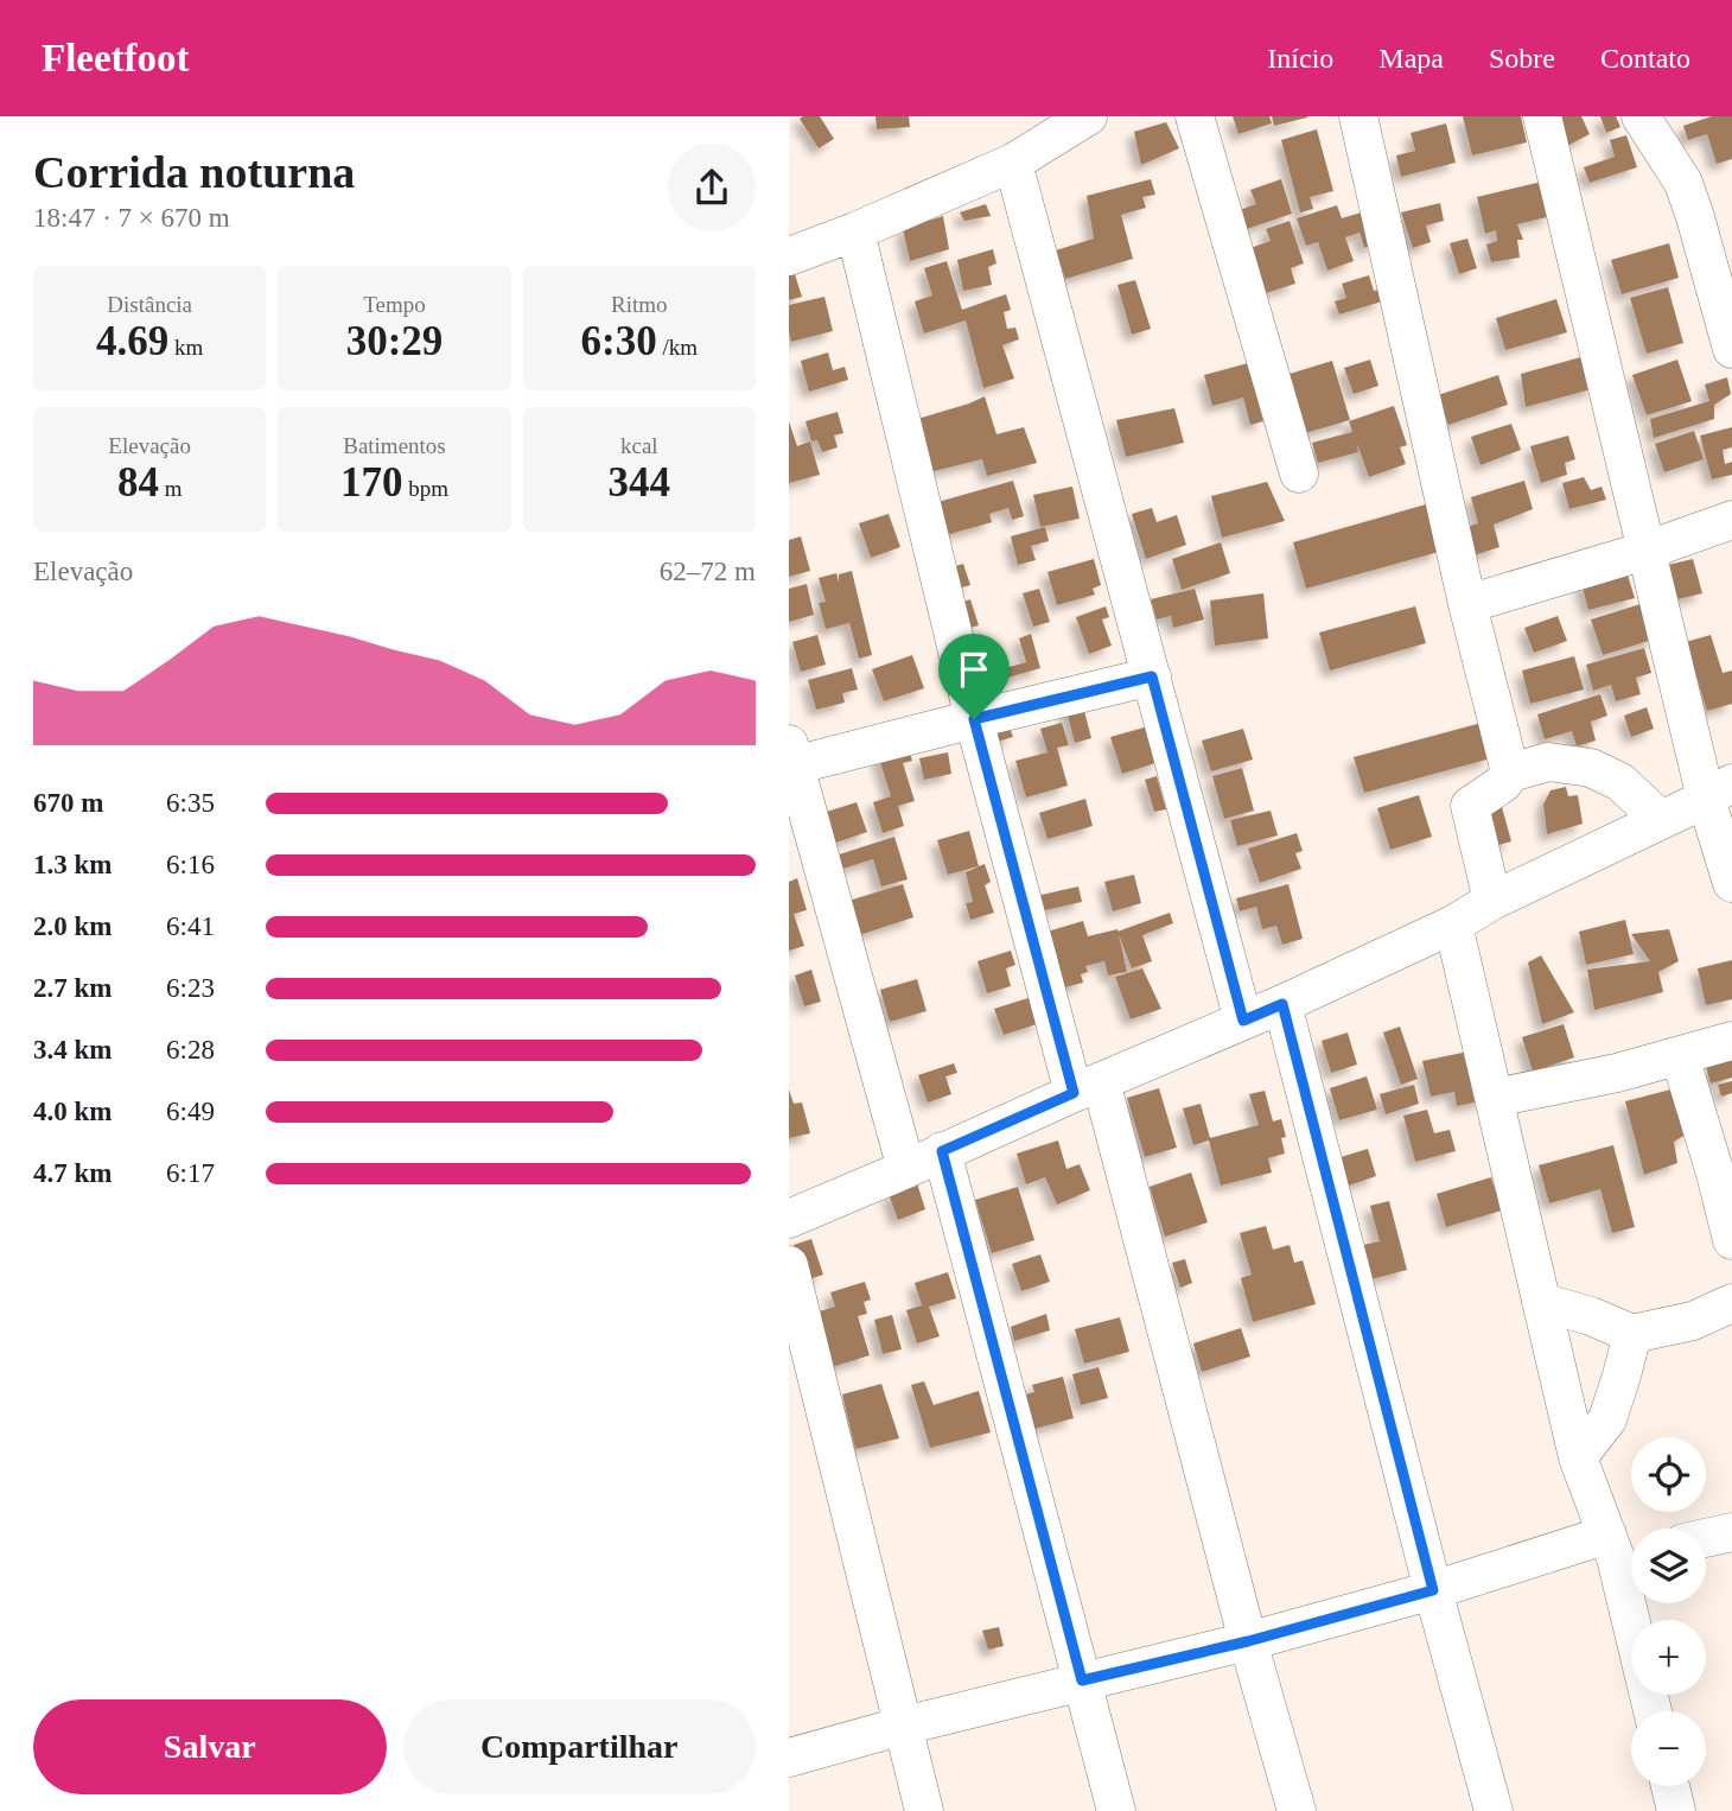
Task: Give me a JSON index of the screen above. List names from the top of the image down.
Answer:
{
  "page": {
    "header": "Fleetfoot",
    "nav": [
      "Início",
      "Mapa",
      "Sobre",
      "Contato"
    ],
    "heading": ["Corrida noturna", "18:47 · 7 × 670 m"],
    "stats": [
      ["Distância", "4.69 km"],
      ["Tempo", "30:29"],
      ["Ritmo", "6:30 /km"],
      ["Elevação", "84 m"],
      ["Batimentos", "170 bpm"],
      ["kcal", "344"]
    ],
    "chart": ["Elevação", "62–72 m"],
    "list": [
      {
        "name": "670 m",
        "note": "6:35"
      },
      {
        "name": "1.3 km",
        "note": "6:16"
      },
      {
        "name": "2.0 km",
        "note": "6:41"
      },
      {
        "name": "2.7 km",
        "note": "6:23"
      },
      {
        "name": "3.4 km",
        "note": "6:28"
      },
      {
        "name": "4.0 km",
        "note": "6:49"
      },
      {
        "name": "4.7 km",
        "note": "6:17"
      }
    ],
    "map_buttons": ["+", "−"],
    "buttons": ["Salvar", "Compartilhar"]
  }
}
